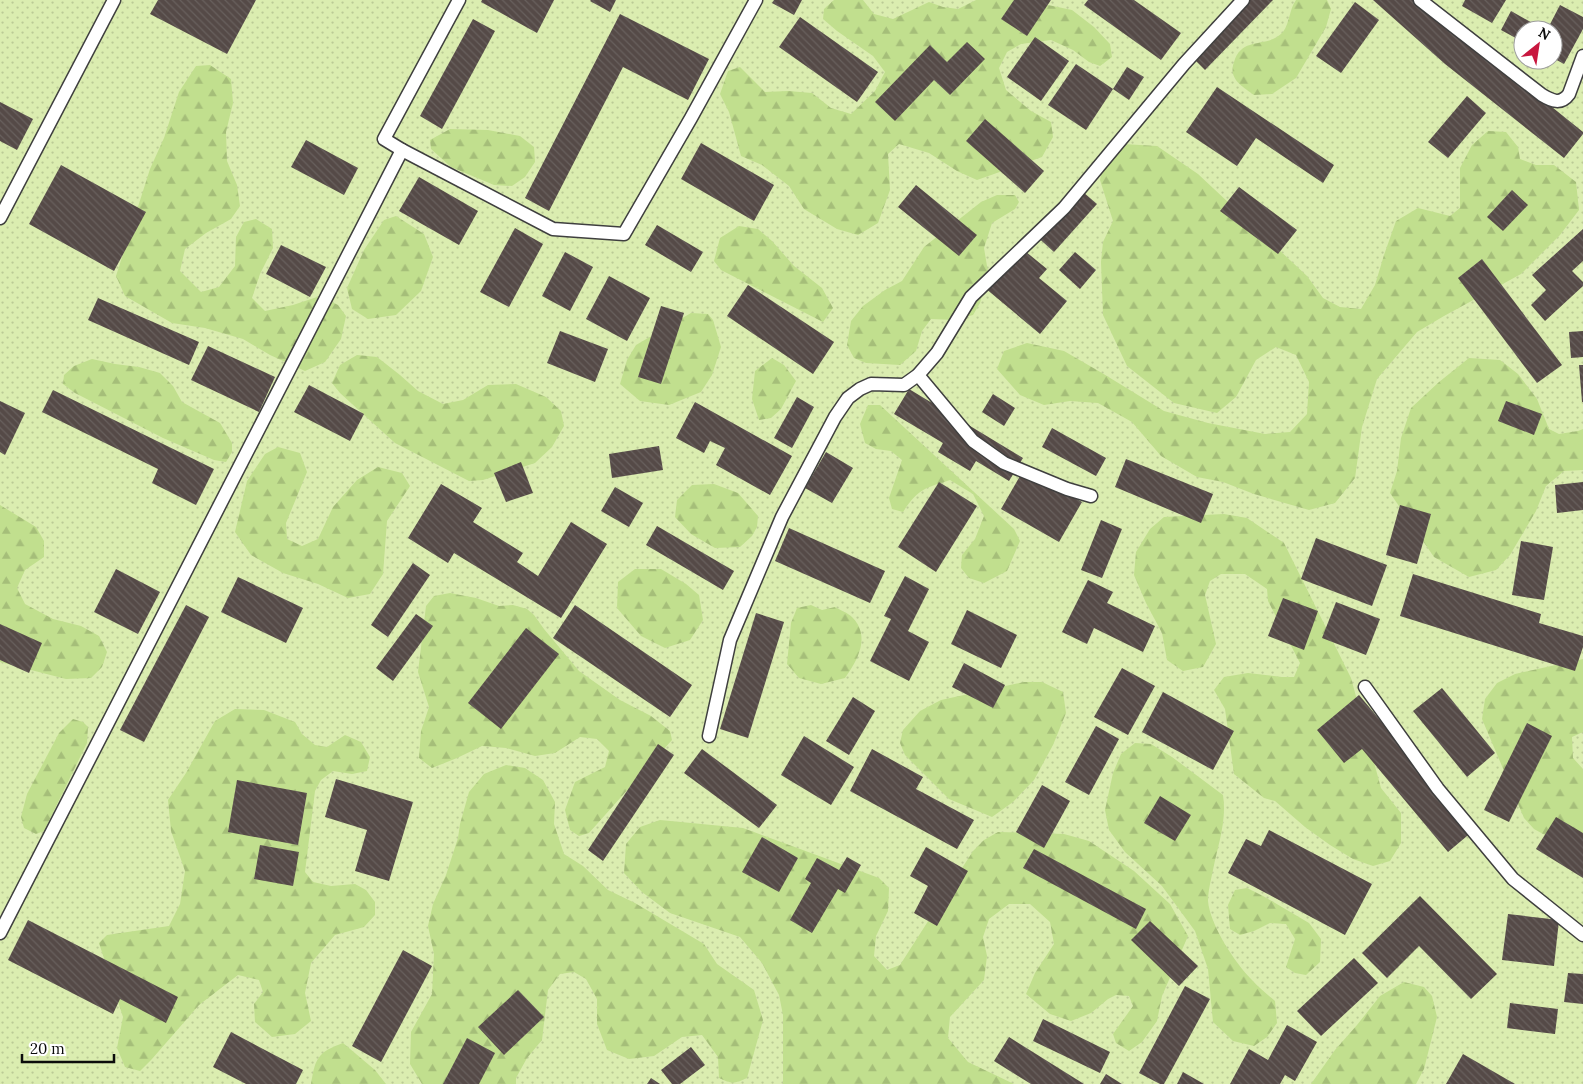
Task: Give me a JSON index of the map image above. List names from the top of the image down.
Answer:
{
  "scale_bar": "20 m",
  "north": "top right"
}
